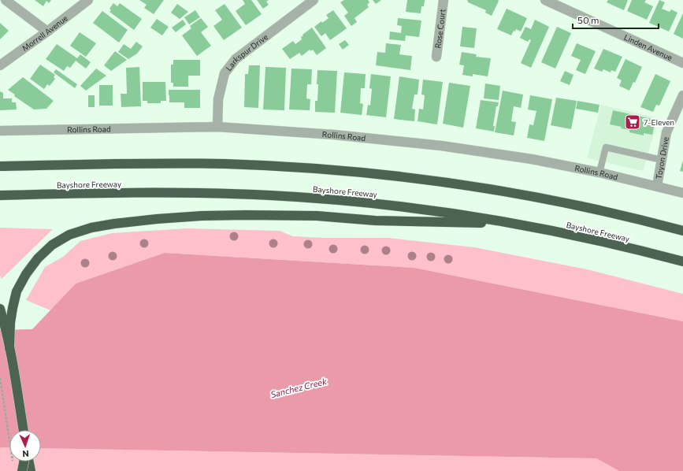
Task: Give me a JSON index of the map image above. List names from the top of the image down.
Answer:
{
  "streets": {
    "highway": ["Bayshore Freeway"],
    "street": [
      "Rose Court",
      "Morrell Avenue",
      "Linden Avenue",
      "Larkspur Drive",
      "Rollins Road",
      "Toyon Drive"
    ]
  },
  "crossings": [
    ["Larkspur Drive", "Rollins Road"],
    ["Rollins Road", "Toyon Drive"]
  ],
  "water": ["Sanchez Creek"],
  "places": {
    "supermarket": ["7-Eleven"]
  },
  "scale_bar": "50 m",
  "north": "bottom"
}
